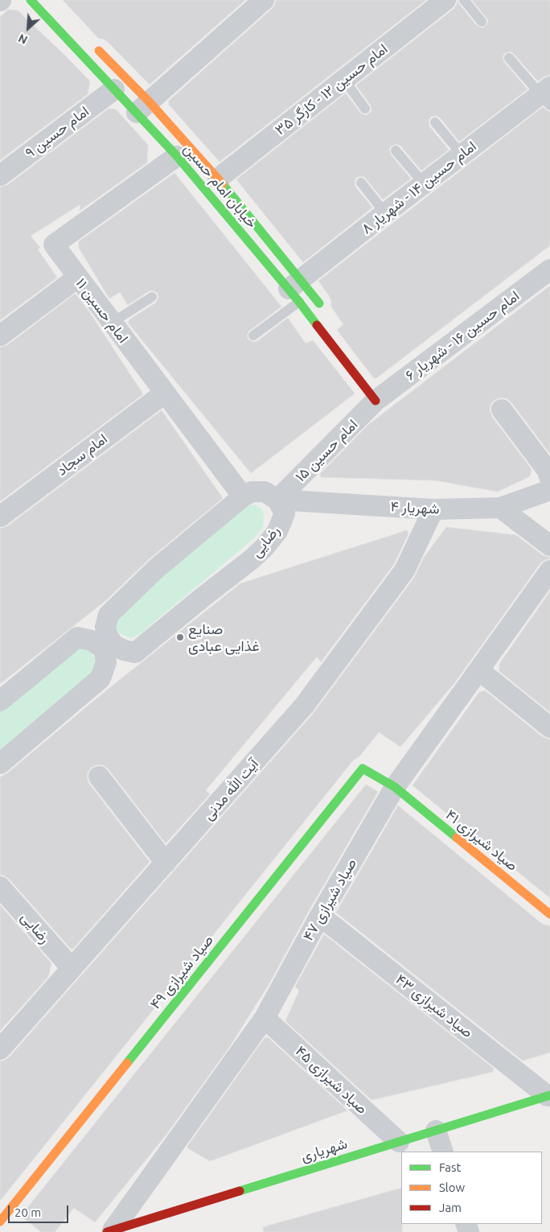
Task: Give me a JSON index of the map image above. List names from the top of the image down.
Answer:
{
  "streets": {
    "street": [
      "امام حسین ۱۲ - کارگر ۳۵",
      "امام حسین ۹",
      "خیابان امام حسین",
      "امام حسین ۱۴ - شهریار ۸",
      "امام حسین ۱۱",
      "امام حسین ۱۶ - شهریار ۶",
      "امام حسین ۱۵",
      "امام سجاد",
      "شهریار ۴",
      "رضایی",
      "آیت الله مدنی",
      "صیاد شیرازی ۴۱",
      "صیاد شیرازی ۴۷",
      "صیاد شیرازی ۴۹",
      "صیاد شیرازی ۴۳",
      "صیاد شیرازی ۴۵",
      "شهریاری"
    ]
  },
  "crossings": [
    ["امام حسین ۱۲ - کارگر ۳۵", "خیابان امام حسین"],
    ["امام حسین ۹", "خیابان امام حسین"],
    ["خیابان امام حسین", "امام حسین ۱۴ - شهریار ۸"],
    ["خیابان امام حسین", "امام حسین ۱۱"],
    ["خیابان امام حسین", "امام حسین ۱۶ - شهریار ۶"],
    ["خیابان امام حسین", "امام حسین ۱۵"],
    ["امام حسین ۱۱", "امام سجاد"],
    ["امام حسین ۱۶ - شهریار ۶", "امام حسین ۱۵"],
    ["امام حسین ۱۵", "شهریار ۴"],
    ["امام حسین ۱۵", "رضایی"],
    ["شهریار ۴", "رضایی"],
    ["شهریار ۴", "آیت الله مدنی"],
    ["رضایی", "آیت الله مدنی"],
    ["صیاد شیرازی ۴۱", "صیاد شیرازی ۴۷"],
    ["صیاد شیرازی ۴۱", "صیاد شیرازی ۴۹"],
    ["صیاد شیرازی ۴۷", "صیاد شیرازی ۴۹"],
    ["صیاد شیرازی ۴۷", "صیاد شیرازی ۴۳"],
    ["صیاد شیرازی ۴۷", "صیاد شیرازی ۴۵"],
    ["صیاد شیرازی ۴۷", "شهریاری"],
    ["صیاد شیرازی ۴۳", "شهریاری"],
    ["صیاد شیرازی ۴۵", "شهریاری"]
  ],
  "places": ["صنایع غذایی عبادی"],
  "legend": ["Fast", "Slow", "Jam"],
  "scale_bar": "20 m",
  "north": "bottom left"
}
